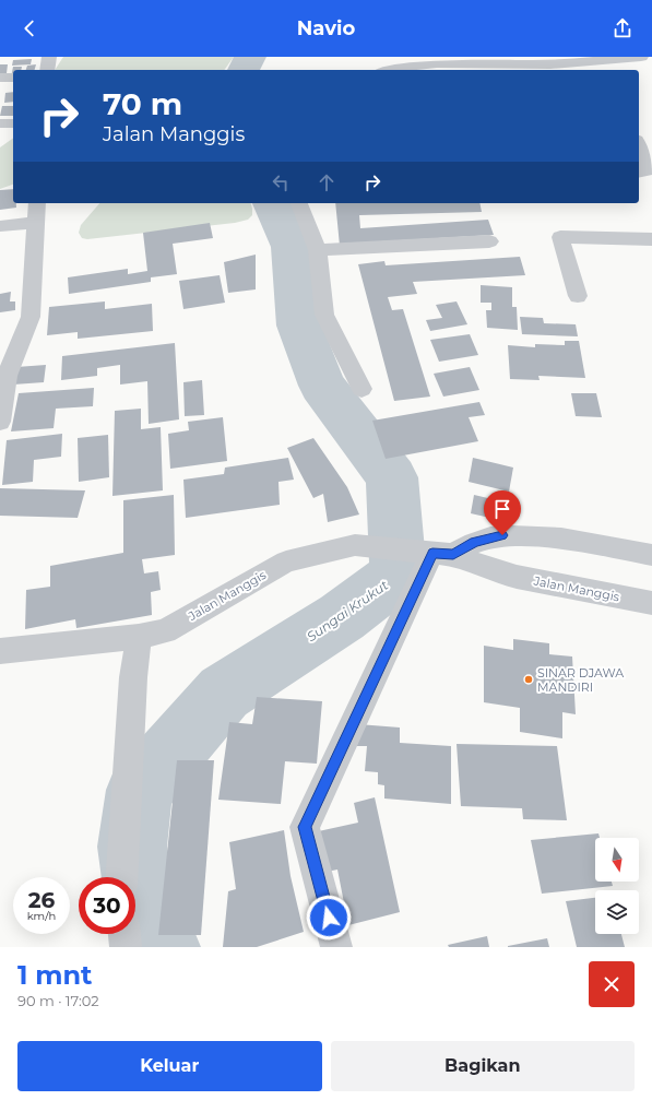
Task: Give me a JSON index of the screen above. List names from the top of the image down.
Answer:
{
  "streets": {
    "street": ["Jalan Manggis"]
  },
  "water": ["Sungai Krukut"],
  "places": ["SINAR DJAWA MANDIRI"],
  "north": "bottom",
  "page": {
    "header": "Navio",
    "turn": ["70 m", "Jalan Manggis"],
    "speed": "26 km/h",
    "limit": "30",
    "heading": ["1 mnt", "90 m · 17:02"],
    "buttons": ["Keluar", "Bagikan"]
  }
}
